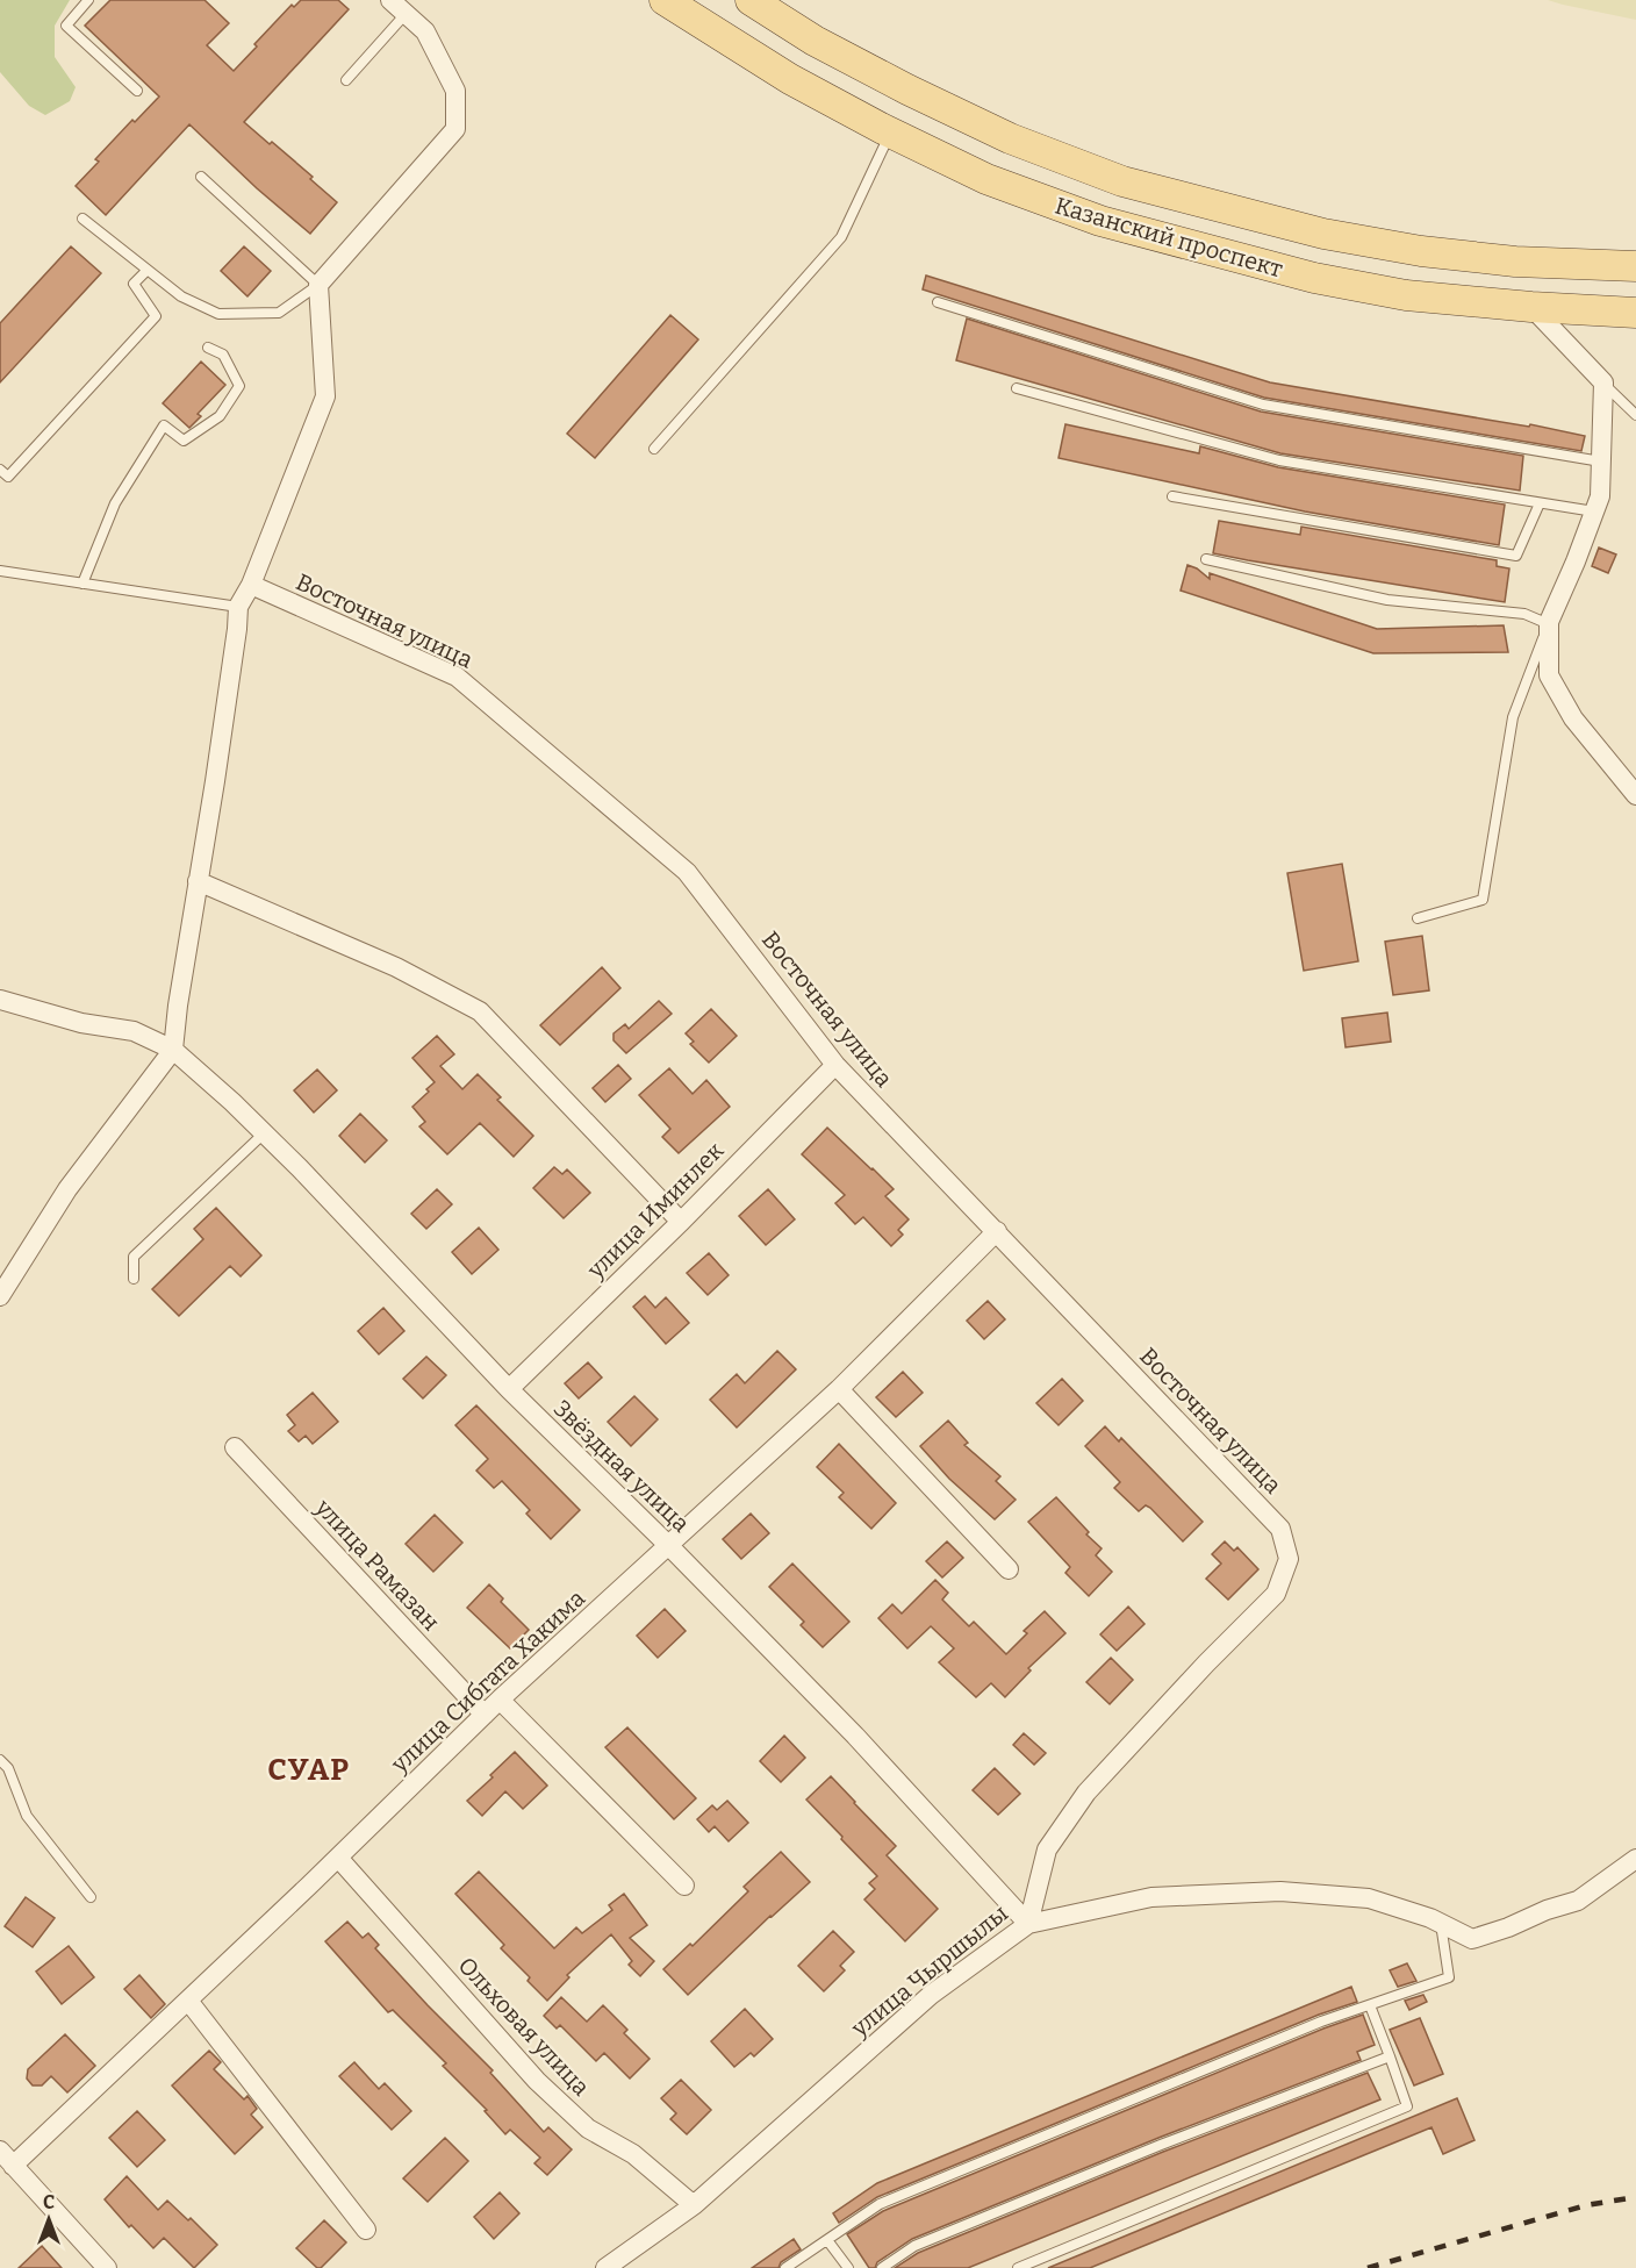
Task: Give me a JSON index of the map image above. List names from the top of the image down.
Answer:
{
  "streets": {
    "main road": ["Казанский проспект"],
    "street": [
      "Восточная улица",
      "улица Иминлек",
      "Звёздная улица",
      "улица Рамазан",
      "улица Сибгата Хакима",
      "улица Чыршылы",
      "Ольховая улица"
    ]
  },
  "crossings": [
    ["Восточная улица", "улица Иминлек"],
    ["Восточная улица", "улица Сибгата Хакима"],
    ["Восточная улица", "улица Чыршылы"],
    ["улица Иминлек", "Звёздная улица"],
    ["Звёздная улица", "улица Сибгата Хакима"],
    ["Звёздная улица", "улица Чыршылы"],
    ["улица Рамазан", "улица Сибгата Хакима"],
    ["улица Сибгата Хакима", "Ольховая улица"],
    ["улица Чыршылы", "Ольховая улица"]
  ],
  "districts": ["СУАР"],
  "north": "top"
}
